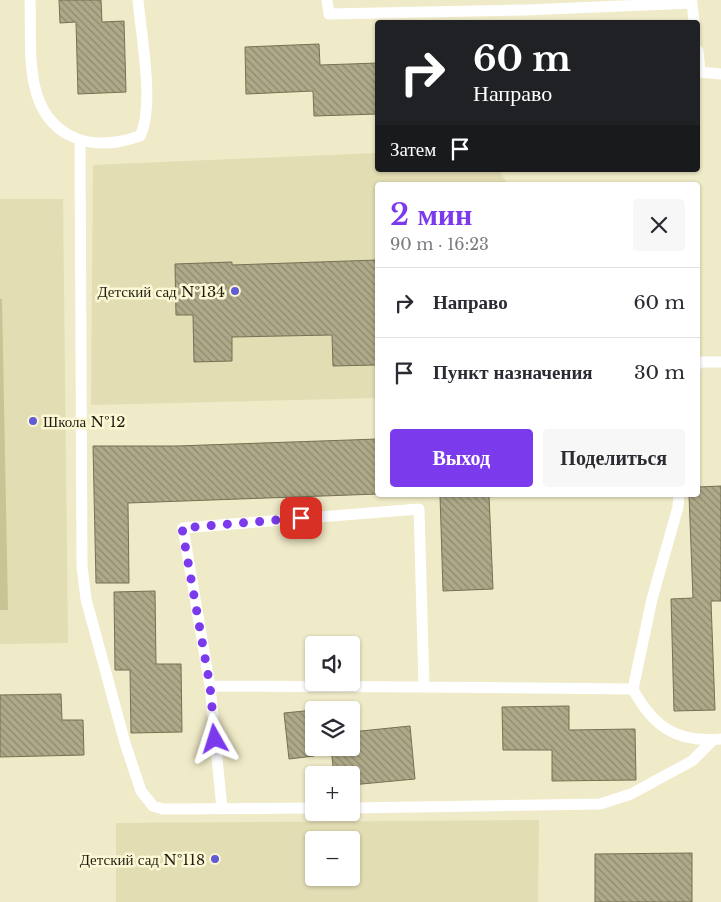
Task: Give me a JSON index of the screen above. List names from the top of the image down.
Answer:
{
  "places": ["Детский сад №134", "Школа №12", "Детский сад №118"],
  "page": {
    "turn": ["60 m", "Направо"],
    "then": "Затем",
    "heading": ["2 мин", "90 m · 16:23"],
    "list": [
      {
        "name": "Направо",
        "value": "60 m"
      },
      {
        "name": "Пункт назначения",
        "value": "30 m"
      }
    ],
    "buttons": ["Выход", "Поделиться"],
    "map_buttons": ["+", "−"]
  }
}
